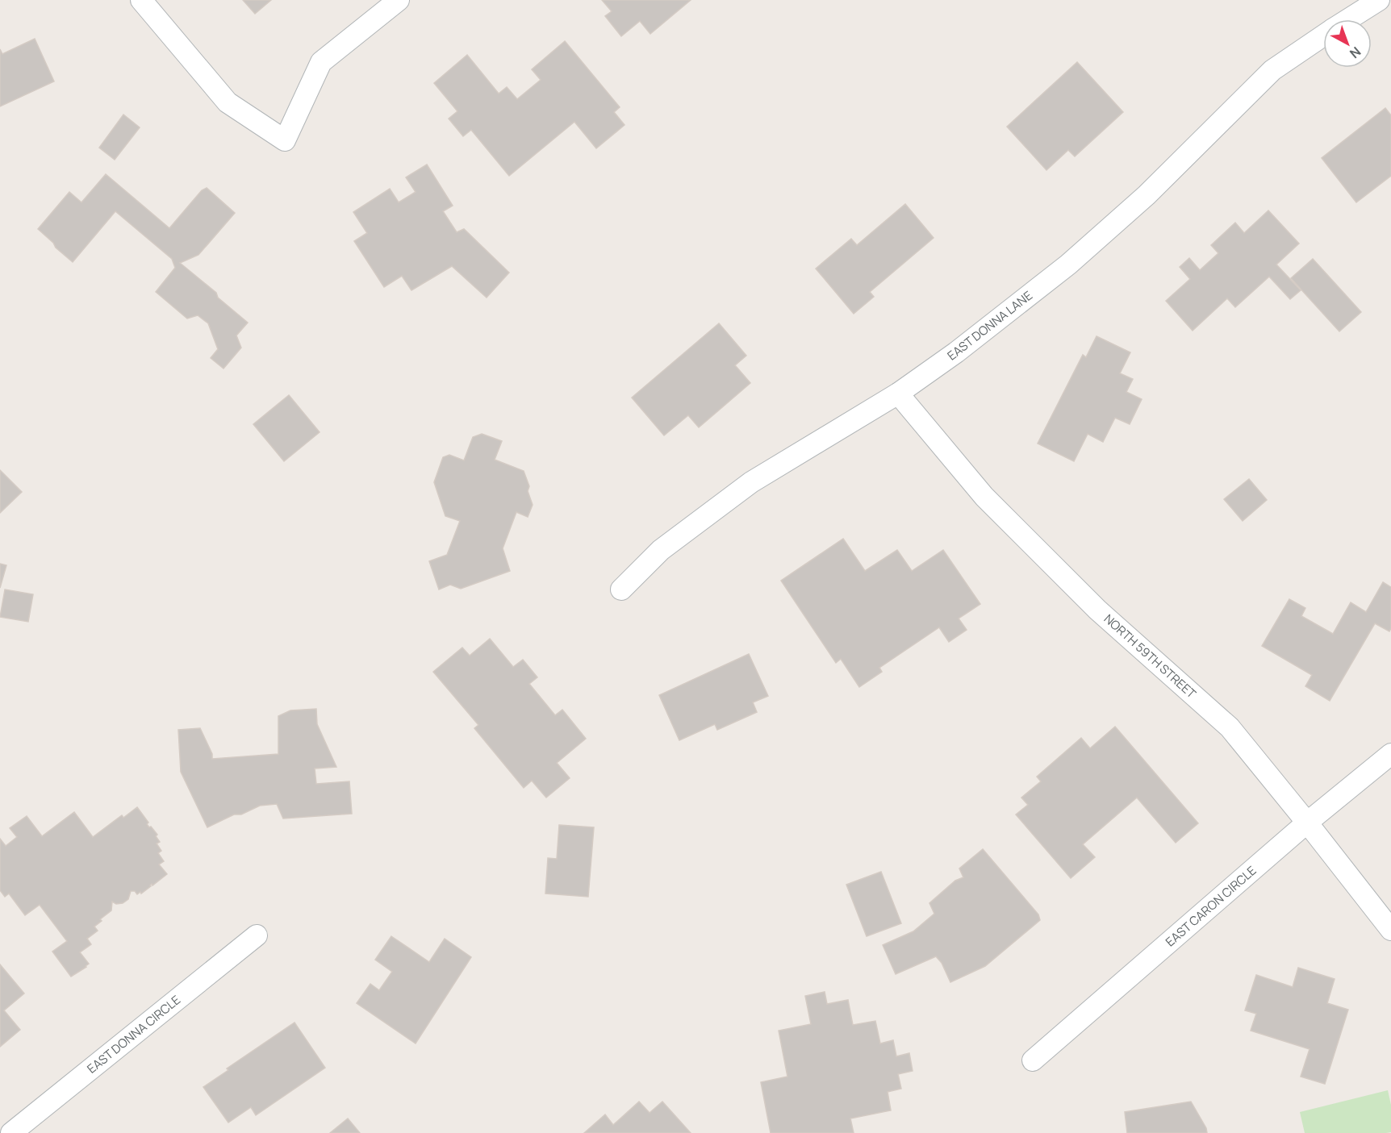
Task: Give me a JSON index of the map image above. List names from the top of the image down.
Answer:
{
  "streets": {
    "street": [
      "EAST DONNA LANE",
      "NORTH 59TH STREET",
      "EAST CARON CIRCLE",
      "EAST DONNA CIRCLE"
    ]
  },
  "crossings": [
    ["EAST DONNA LANE", "NORTH 59TH STREET"],
    ["NORTH 59TH STREET", "EAST CARON CIRCLE"]
  ],
  "north": "bottom right"
}
